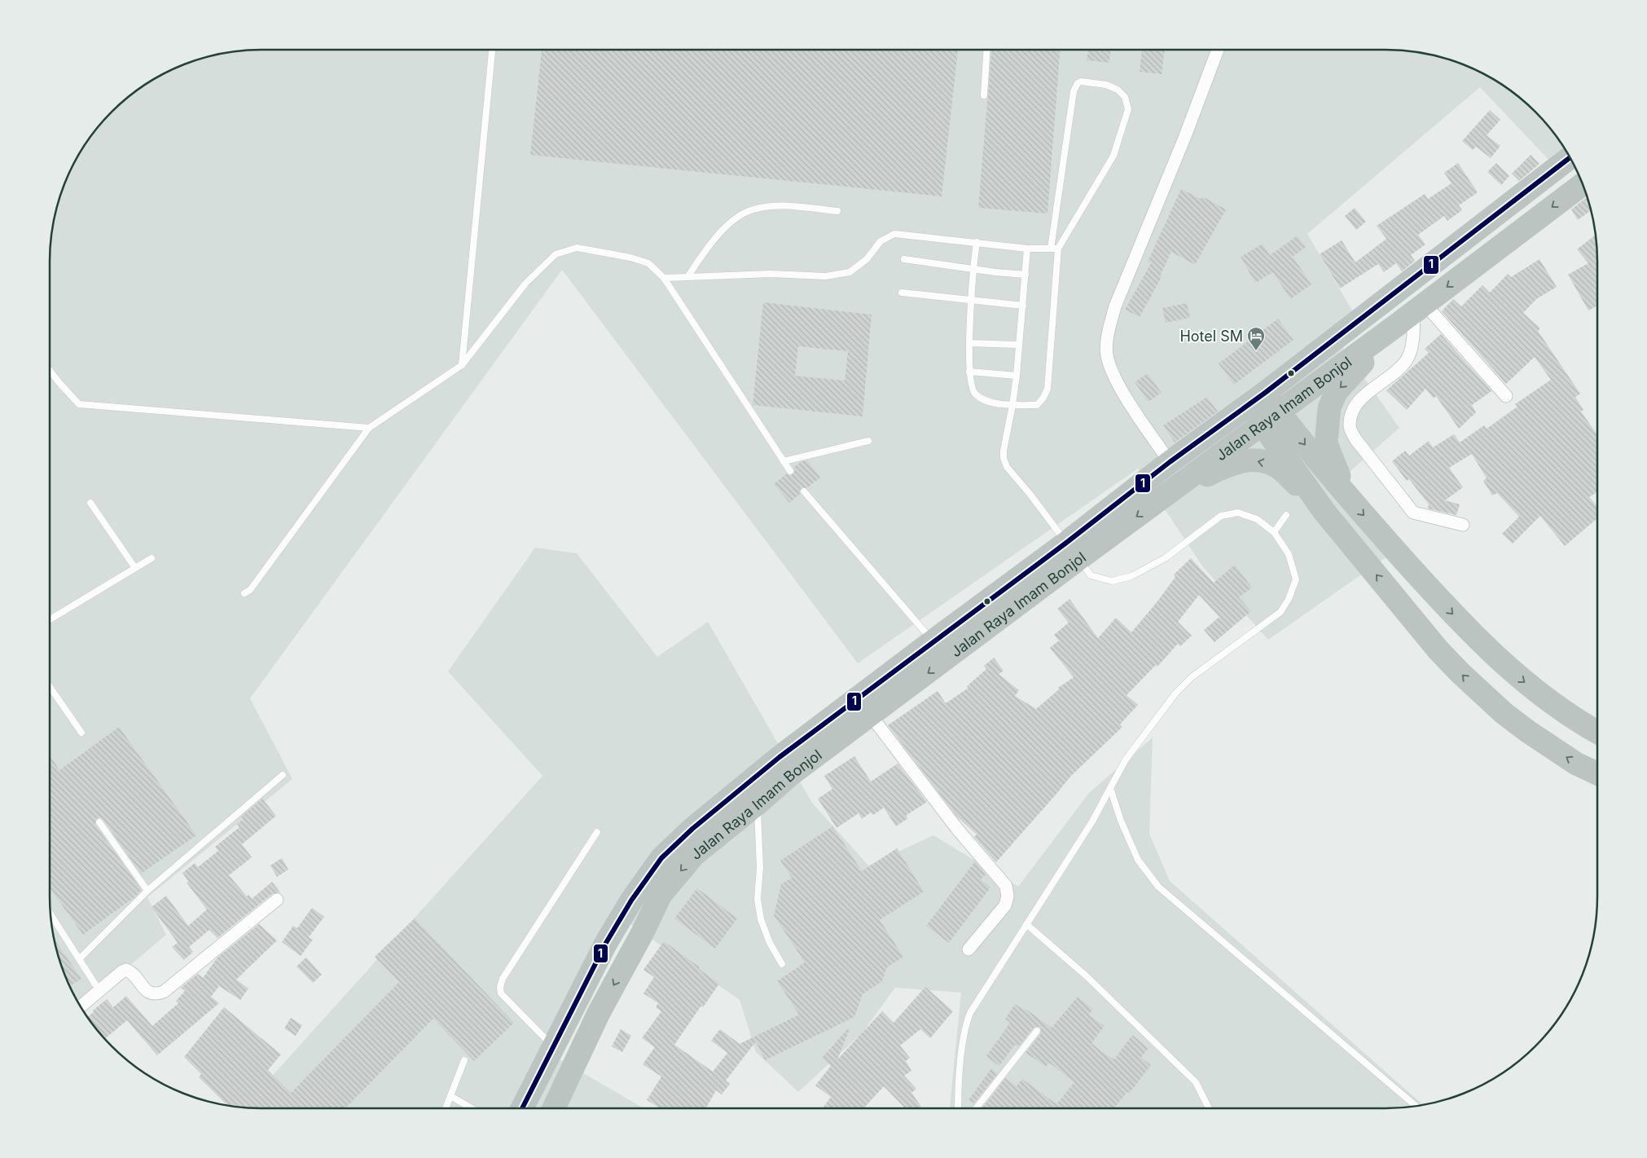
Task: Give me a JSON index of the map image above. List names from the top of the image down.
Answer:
{
  "streets": {
    "highway": ["Jalan Raya Imam Bonjol"]
  },
  "places": {
    "hotel": ["Hotel SM"]
  },
  "lines": ["transit line 1"]
}
